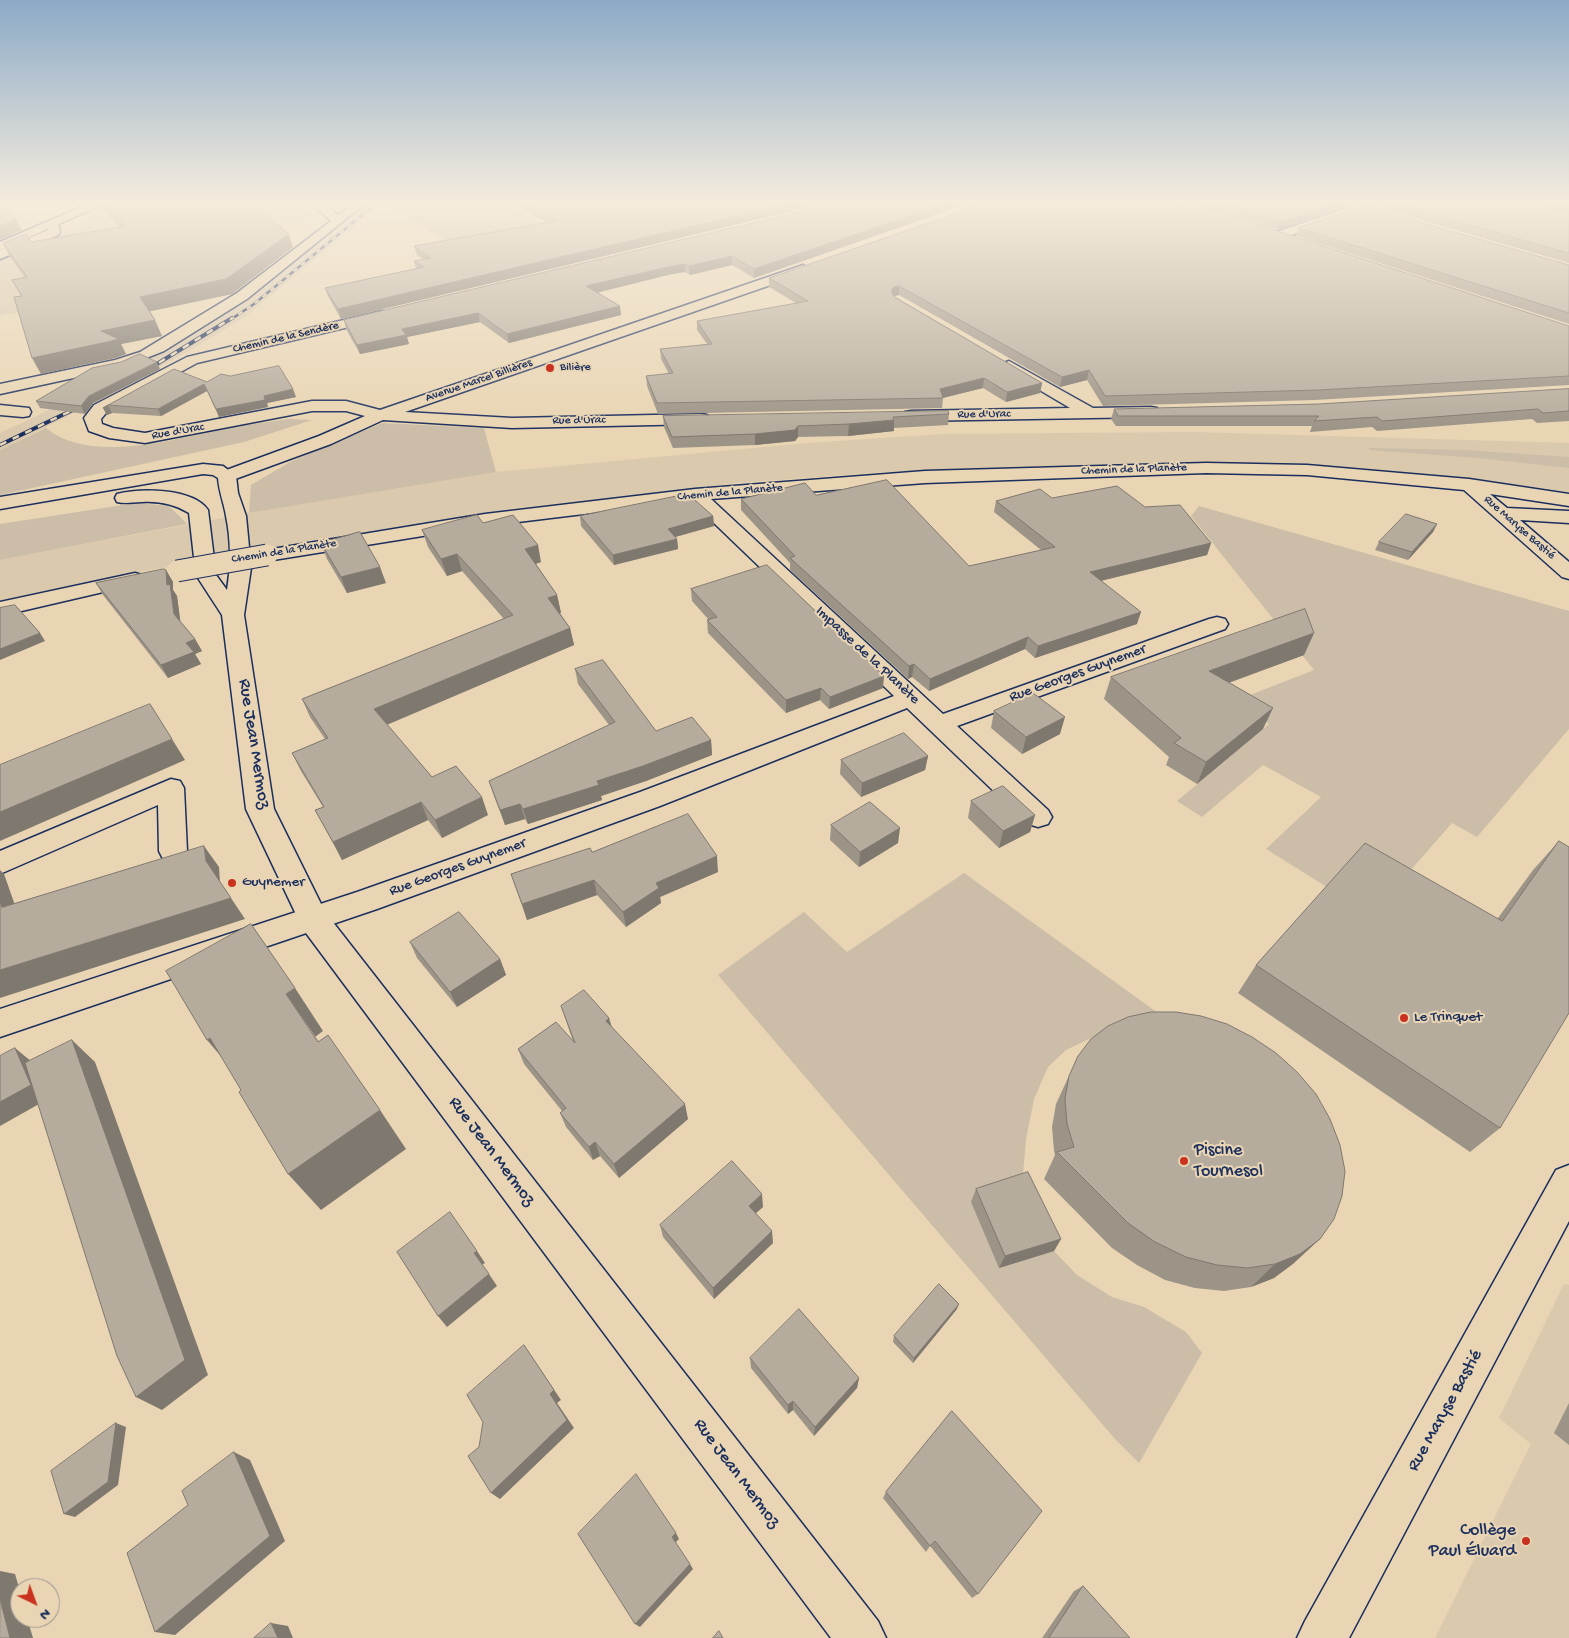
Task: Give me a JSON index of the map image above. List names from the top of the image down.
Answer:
{
  "streets": {
    "street": [
      "Chemin de la Sendère",
      "Avenue Marcel Billières",
      "Rue d'Urac",
      "Chemin de la Planète",
      "Rue Maryse Bastié",
      "Impasse de la Planète",
      "Rue Georges Guynemer",
      "Rue Jean Mermoz"
    ]
  },
  "crossings": [
    ["Chemin de la Sendère", "Rue d'Urac"],
    ["Avenue Marcel Billières", "Rue d'Urac"],
    ["Chemin de la Planète", "Rue Maryse Bastié"],
    ["Chemin de la Planète", "Impasse de la Planète"],
    ["Impasse de la Planète", "Rue Georges Guynemer"],
    ["Rue Georges Guynemer", "Rue Jean Mermoz"]
  ],
  "places": [
    "Bilière",
    "Guynemer",
    "Le Trinquet",
    "Piscine Tournesol",
    "Collège Paul Éluard"
  ],
  "north": "bottom right"
}
